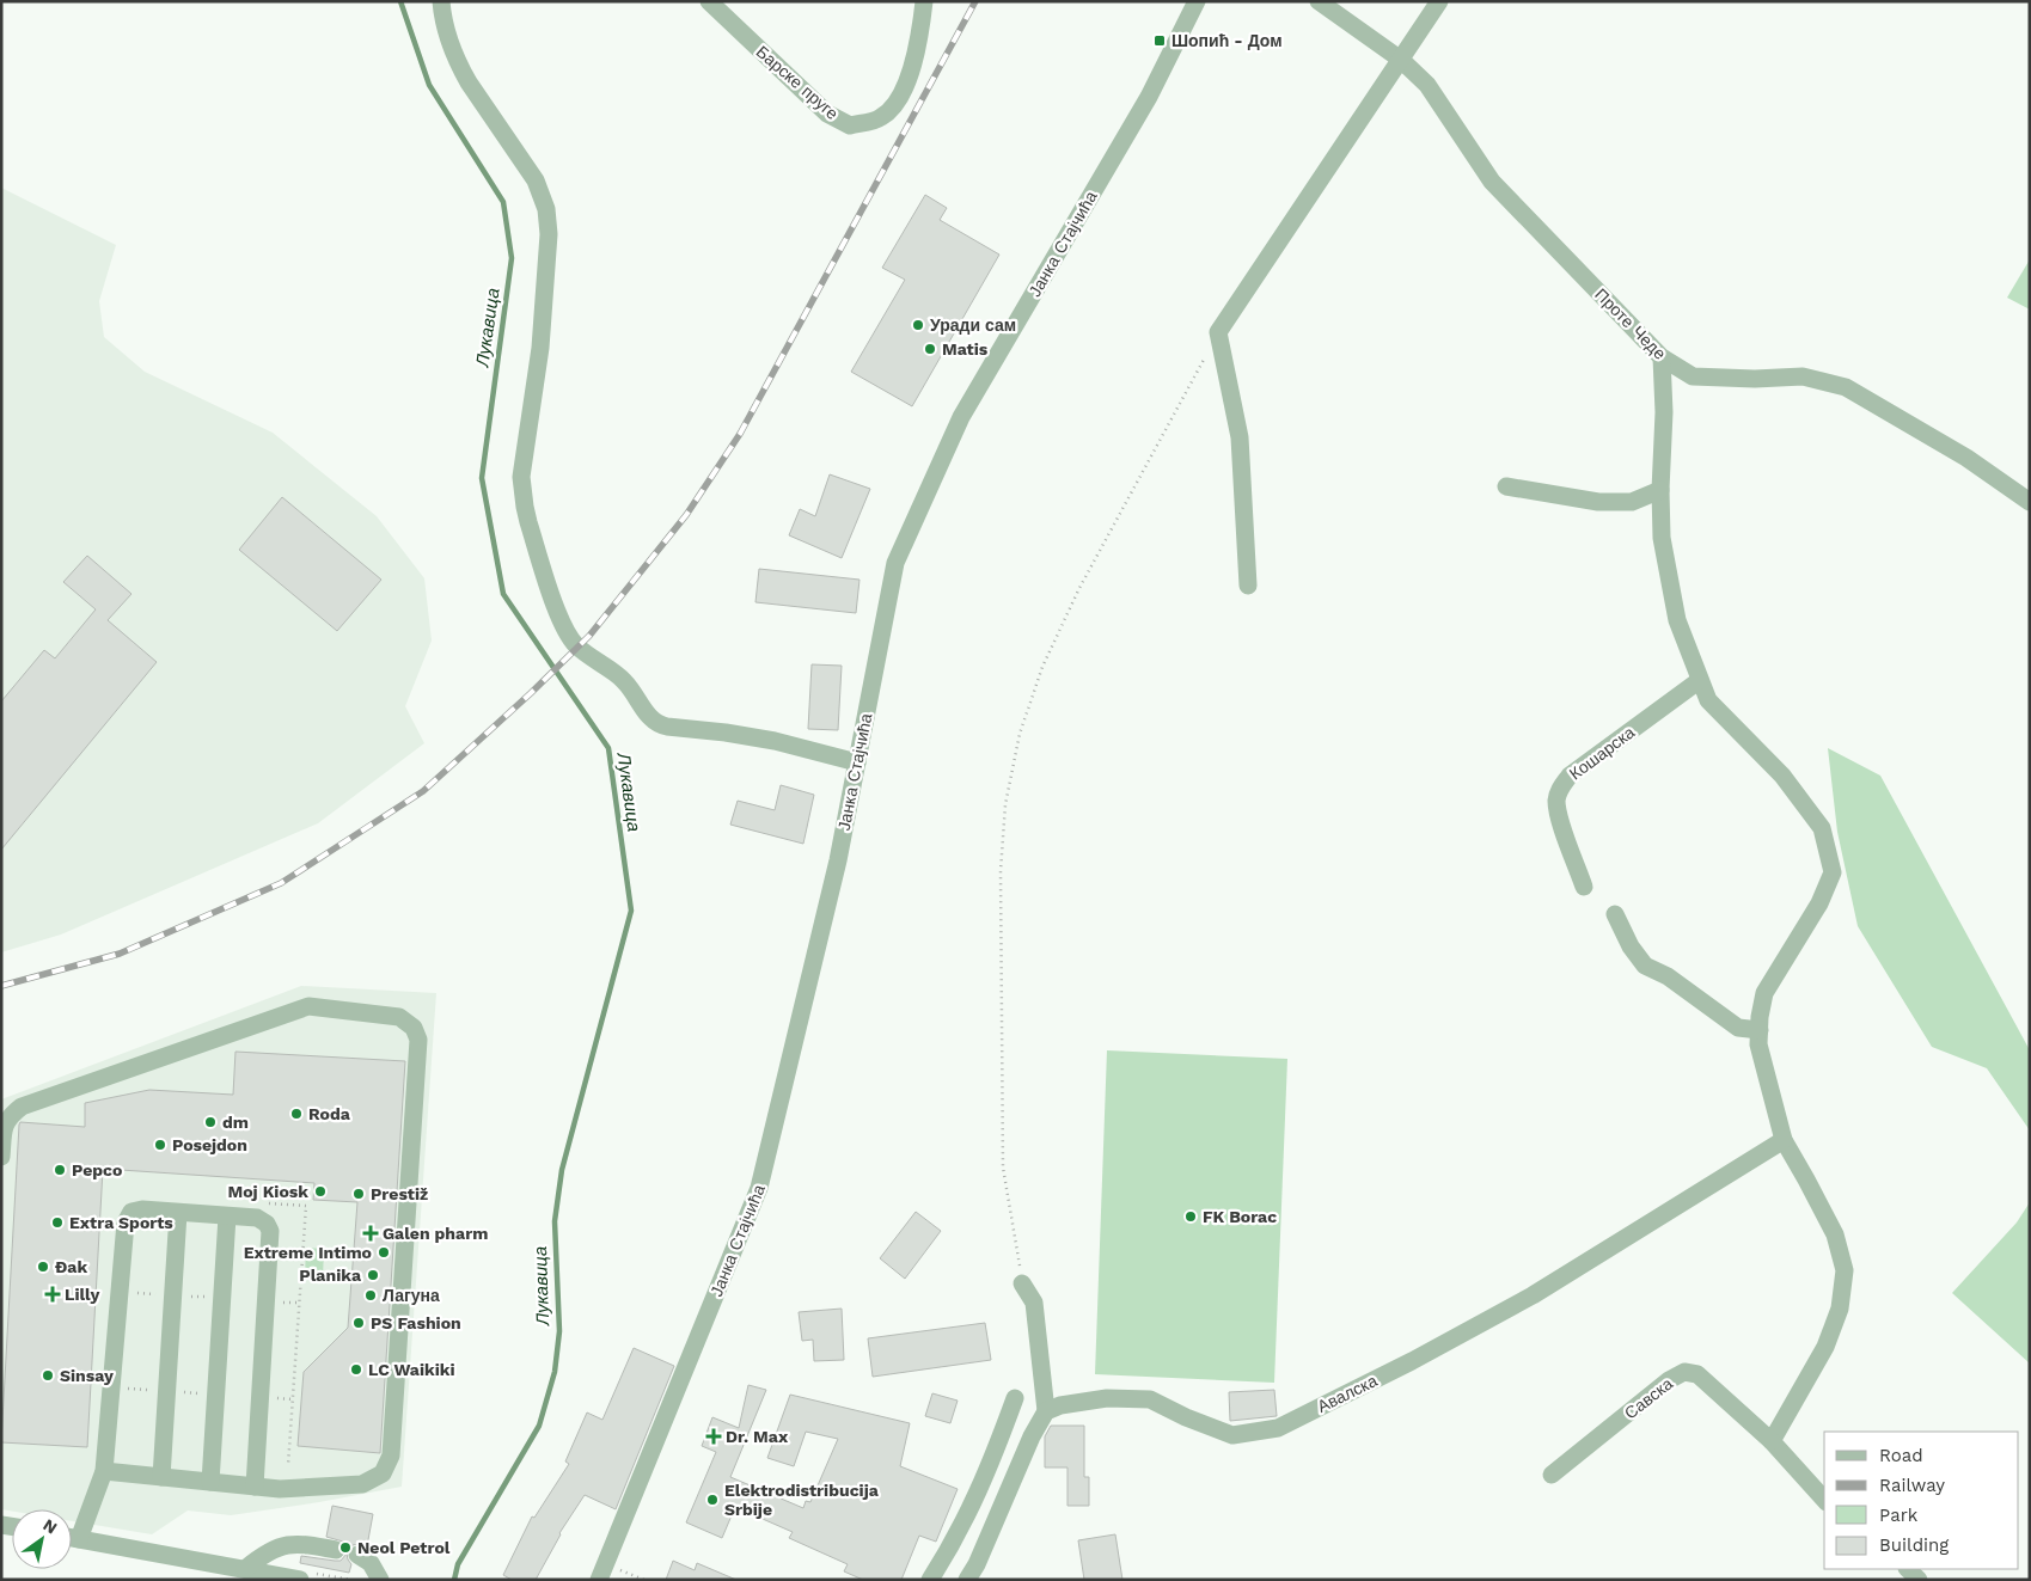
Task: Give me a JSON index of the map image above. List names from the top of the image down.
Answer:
{
  "streets": {
    "street": [
      "Барске пруге",
      "Јанка Стајчића",
      "Проте Чеде",
      "Кошарска",
      "Авалска",
      "Савска"
    ]
  },
  "water": ["Лукавица"],
  "places": {
    "transit": ["Шопић - Дом"],
    "other": [
      "Уради сам",
      "Matis",
      "Roda",
      "dm",
      "Posejdon",
      "Pepco",
      "Moj Kiosk",
      "Prestiž",
      "FK Borac",
      "Extra Sports",
      "Extreme Intimo",
      "Đak",
      "Planika",
      "Лагуна",
      "PS Fashion",
      "LC Waikiki",
      "Sinsay",
      "Elektrodistribucija Srbije",
      "Neol Petrol"
    ],
    "health": ["Galen pharm", "Lilly", "Dr. Max"]
  },
  "legend": [
    "Road",
    "Railway",
    "Park",
    "Building"
  ],
  "north": "top right"
}
